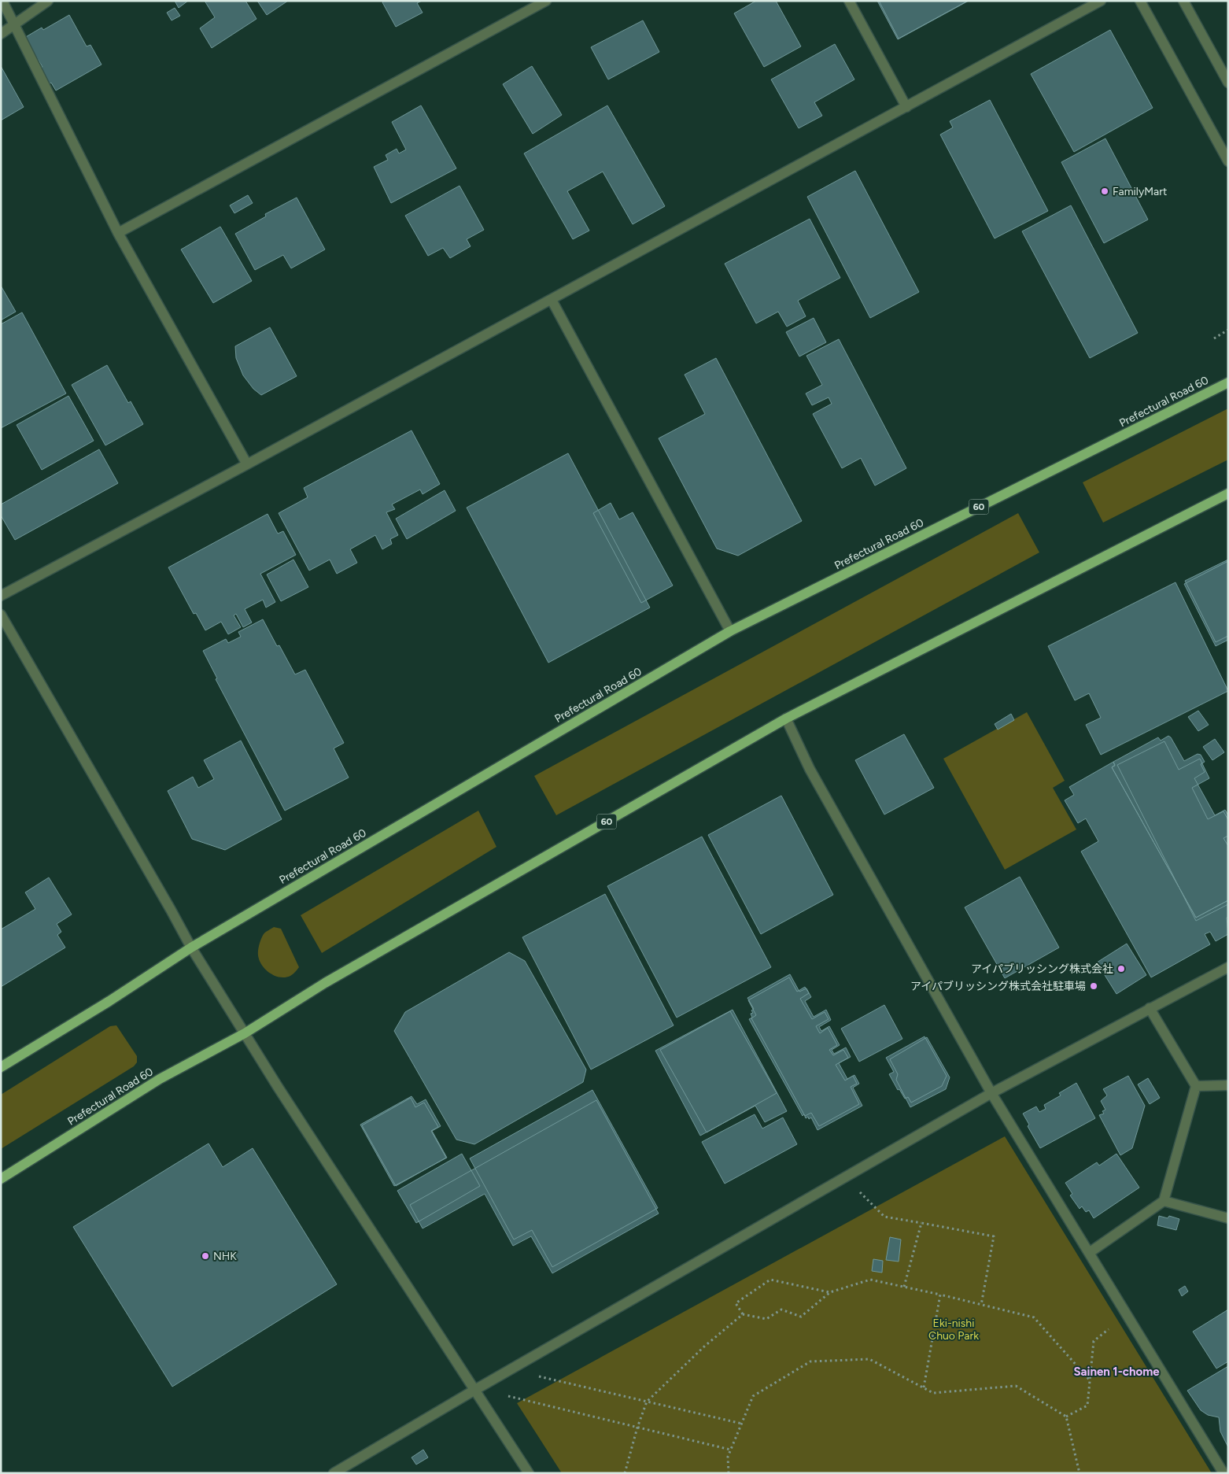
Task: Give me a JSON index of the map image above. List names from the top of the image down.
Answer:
{
  "streets": {
    "main road": ["Prefectural Road 60", "60"]
  },
  "districts": ["Sainen 1-chome"],
  "parks": ["Eki-nishi Chuo Park"],
  "places": [
    "FamilyMart",
    "アイパブリッシング株式会社",
    "アイパブリッシング株式会社駐車場",
    "NHK"
  ]
}
